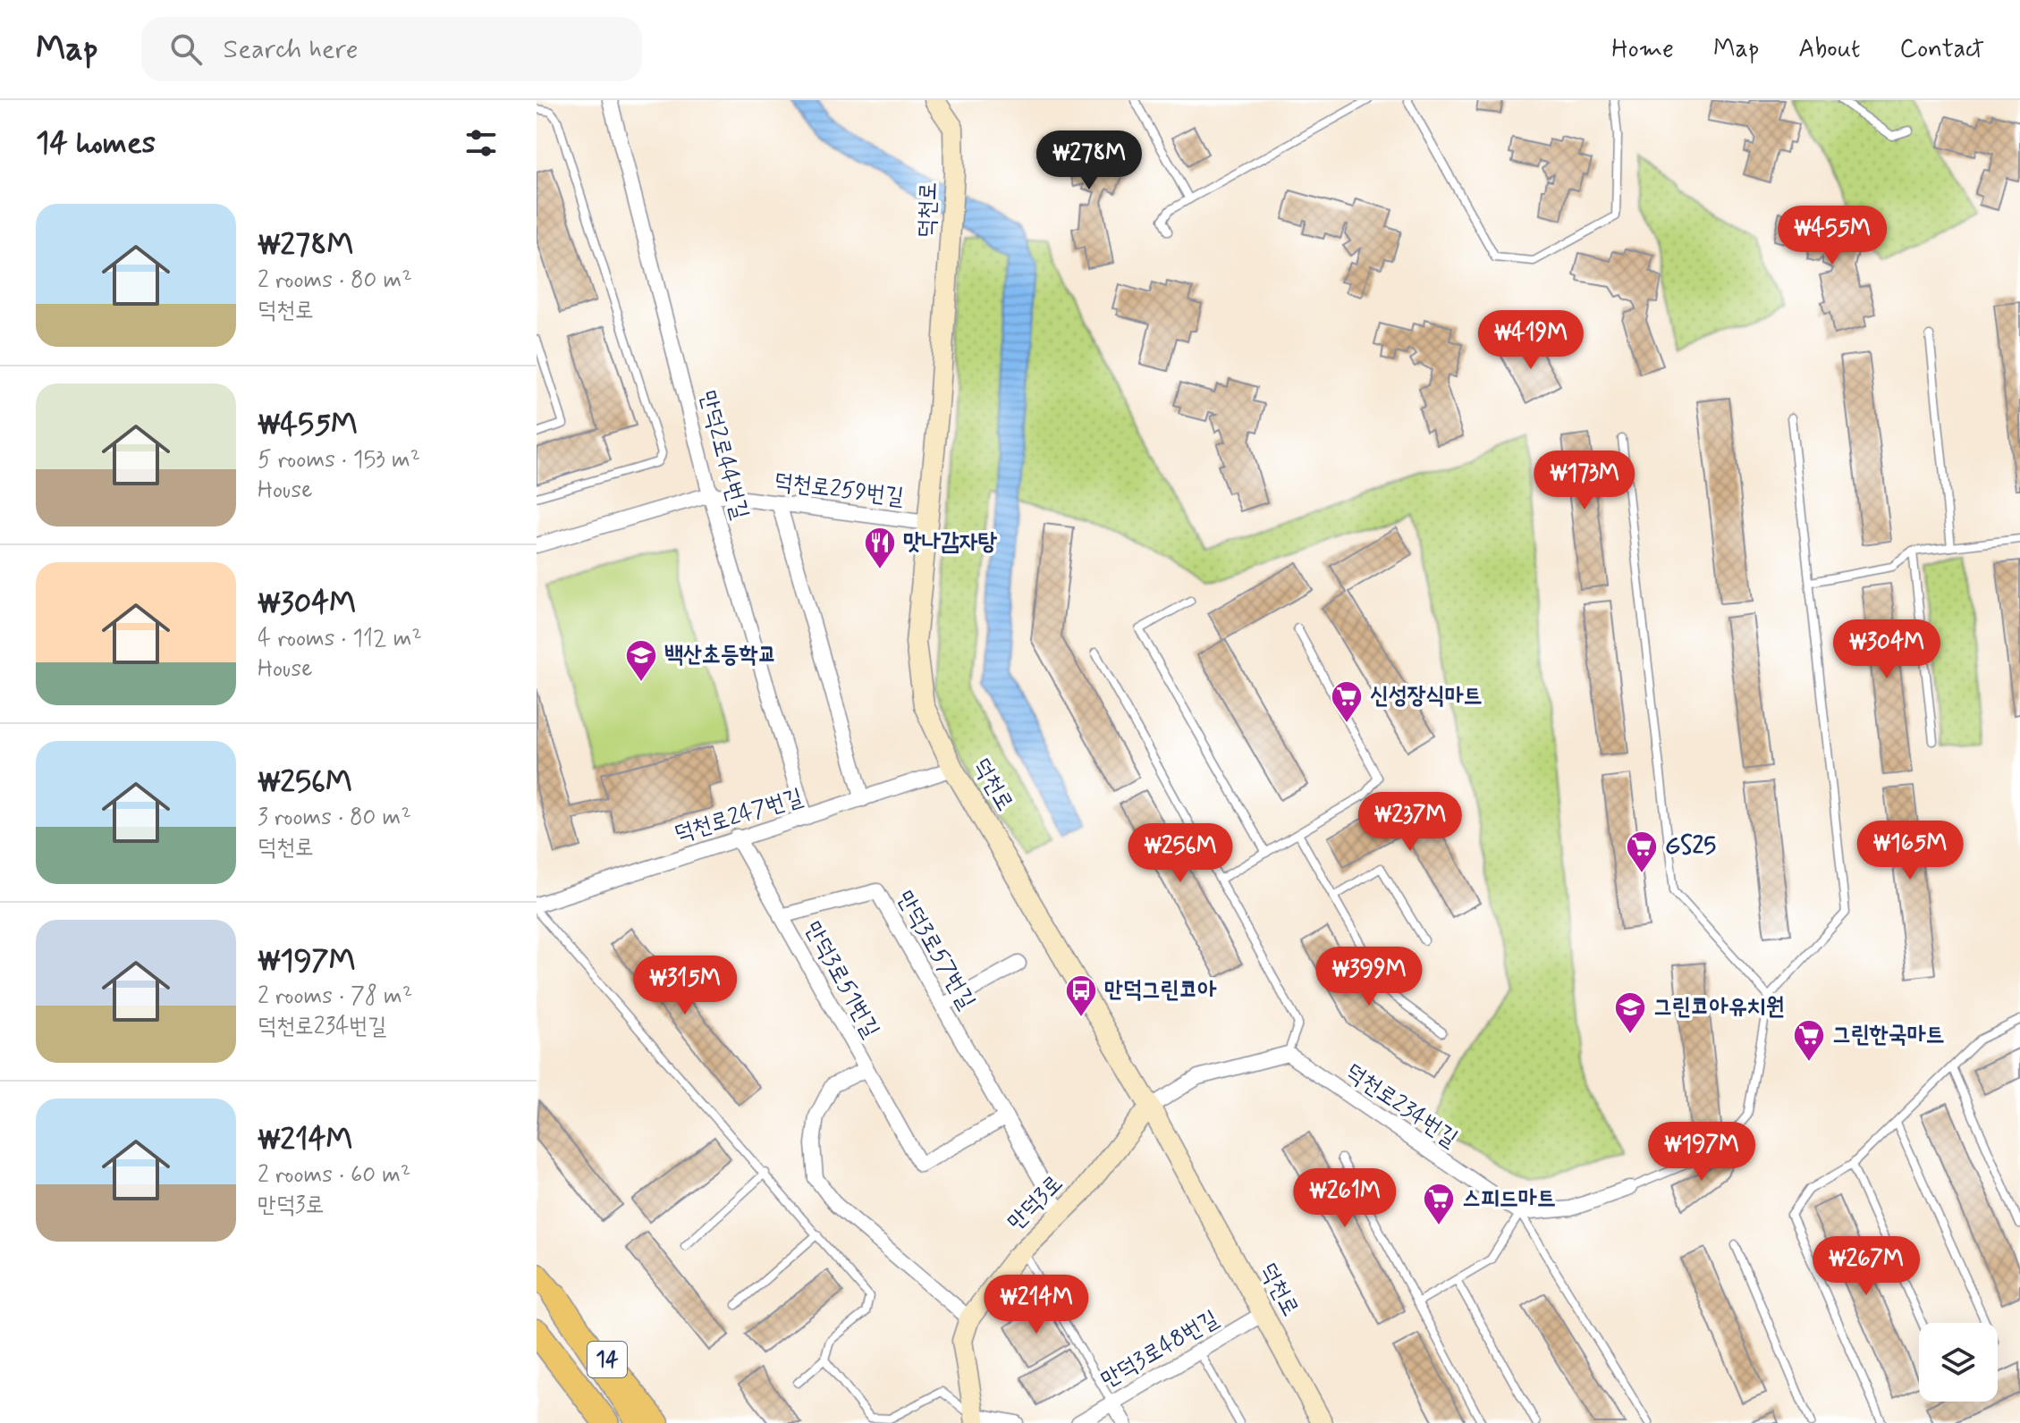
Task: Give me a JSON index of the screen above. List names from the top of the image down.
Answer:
{
  "streets": {
    "main road": ["덕천로", "만덕3로", "14"],
    "street": [
      "만덕2로44번길",
      "덕천로259번길",
      "덕천로247번길",
      "만덕3로57번길",
      "만덕3로51번길",
      "덕천로234번길",
      "만덕3로48번길"
    ]
  },
  "crossings": [
    ["덕천로", "덕천로259번길"],
    ["덕천로", "덕천로247번길"],
    ["덕천로", "만덕3로"],
    ["덕천로", "만덕3로48번길"],
    ["만덕2로44번길", "덕천로259번길"],
    ["만덕2로44번길", "덕천로247번길"],
    ["덕천로247번길", "만덕3로51번길"],
    ["만덕3로57번길", "만덕3로51번길"],
    ["만덕3로57번길", "만덕3로"],
    ["만덕3로51번길", "만덕3로"]
  ],
  "places": {
    "restaurant": ["맛나감자탕"],
    "school or university": ["백산초등학교", "그린코아유치원"],
    "supermarket": [
      "신성장식마트",
      "GS25",
      "그린한국마트",
      "스피드마트"
    ],
    "bus stop": ["만덕그린코아"]
  },
  "page": {
    "header": "Map",
    "search": "Search here",
    "nav": [
      "Home",
      "Map",
      "About",
      "Contact"
    ],
    "heading": "14 homes",
    "price": [
      "₩278M",
      "₩455M",
      "₩419M",
      "₩173M",
      "₩304M",
      "₩237M",
      "₩165M",
      "₩256M",
      "₩399M",
      "₩315M",
      "₩197M",
      "₩261M",
      "₩267M",
      "₩214M"
    ],
    "list": [
      {
        "name": "₩278M",
        "note": "2 rooms · 80 m² · 덕천로"
      },
      {
        "name": "₩455M",
        "note": "5 rooms · 153 m² · House"
      },
      {
        "name": "₩304M",
        "note": "4 rooms · 112 m² · House"
      },
      {
        "name": "₩256M",
        "note": "3 rooms · 80 m² · 덕천로"
      },
      {
        "name": "₩197M",
        "note": "2 rooms · 78 m² · 덕천로234번길"
      },
      {
        "name": "₩214M",
        "note": "2 rooms · 60 m² · 만덕3로"
      }
    ]
  }
}
